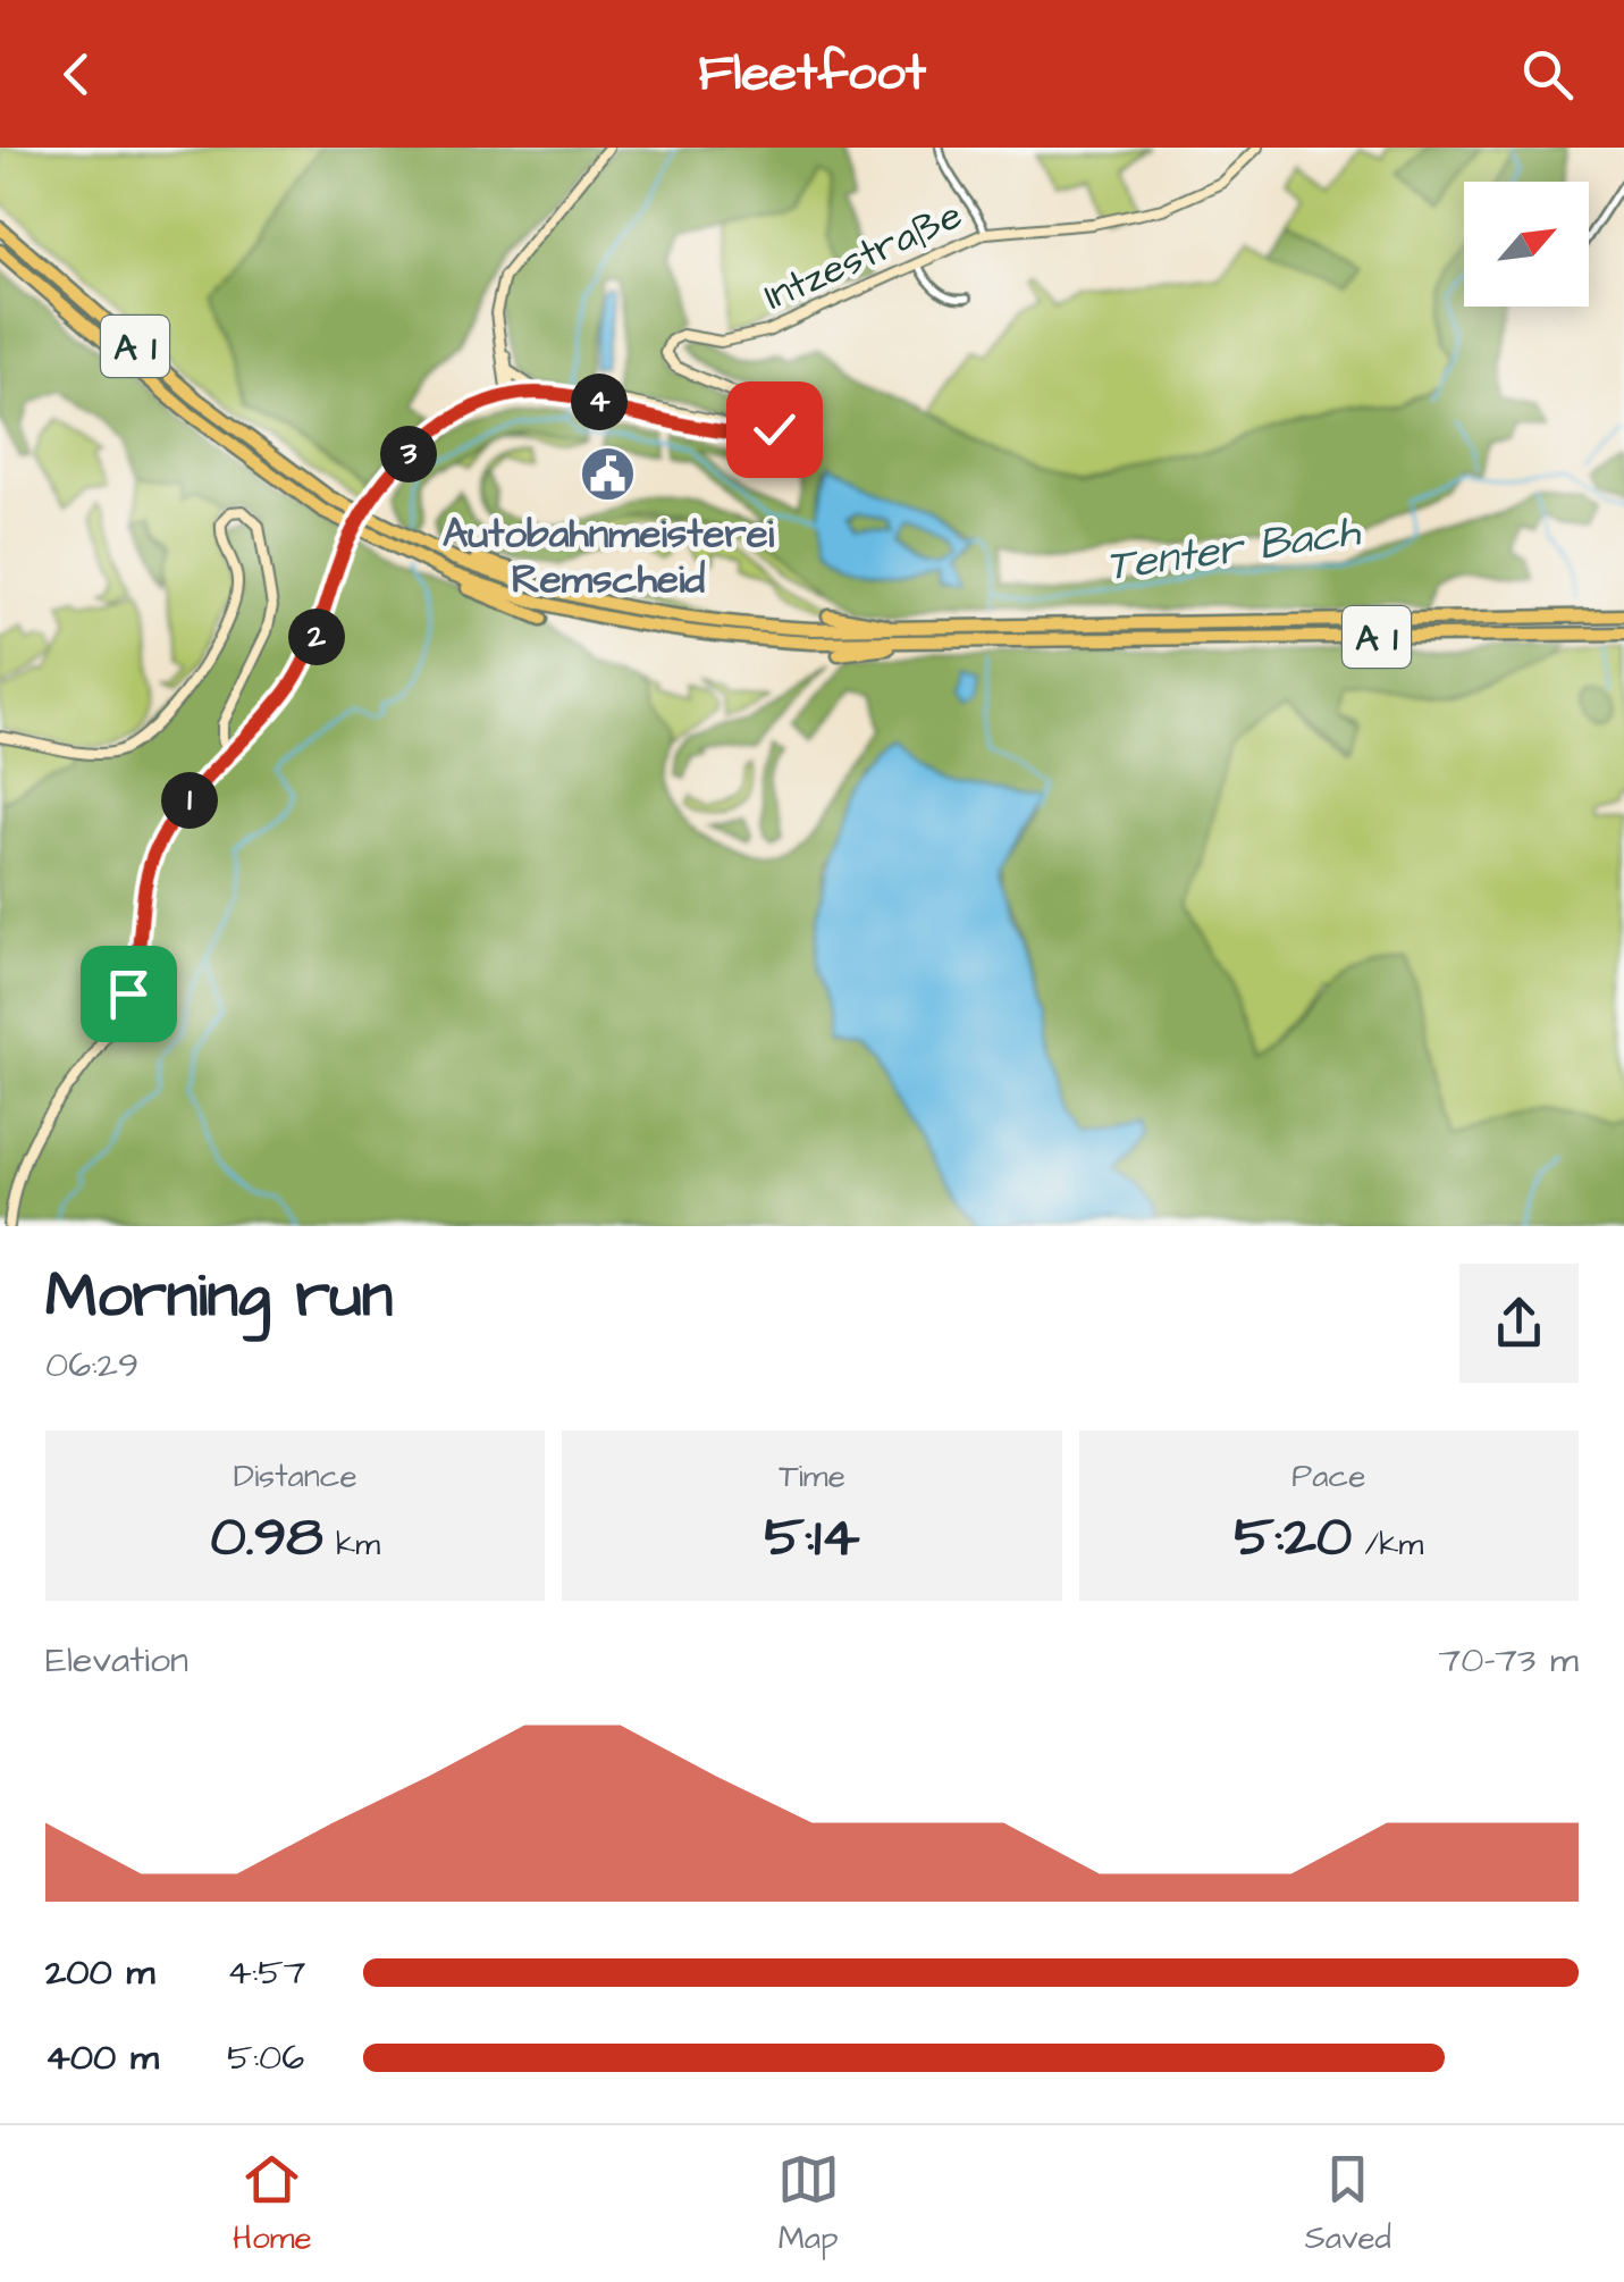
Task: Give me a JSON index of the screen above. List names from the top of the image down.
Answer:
{
  "streets": {
    "highway": ["A 1"],
    "main road": ["Intzestraße"]
  },
  "water": ["Tenter Bach"],
  "places": {
    "public building": ["Autobahnmeisterei Remscheid"]
  },
  "north": "top right",
  "page": {
    "header": "Fleetfoot",
    "pins": [
      "4",
      "3",
      "2",
      "1"
    ],
    "heading": ["Morning run", "06:29"],
    "stats": [
      ["Distance", "0.98 km"],
      ["Time", "5:14"],
      ["Pace", "5:20 /km"]
    ],
    "chart": ["Elevation", "70–73 m"],
    "list": [
      {
        "name": "200 m",
        "note": "4:57"
      },
      {
        "name": "400 m",
        "note": "5:06"
      }
    ],
    "tabs": ["Home", "Map", "Saved"]
  }
}
